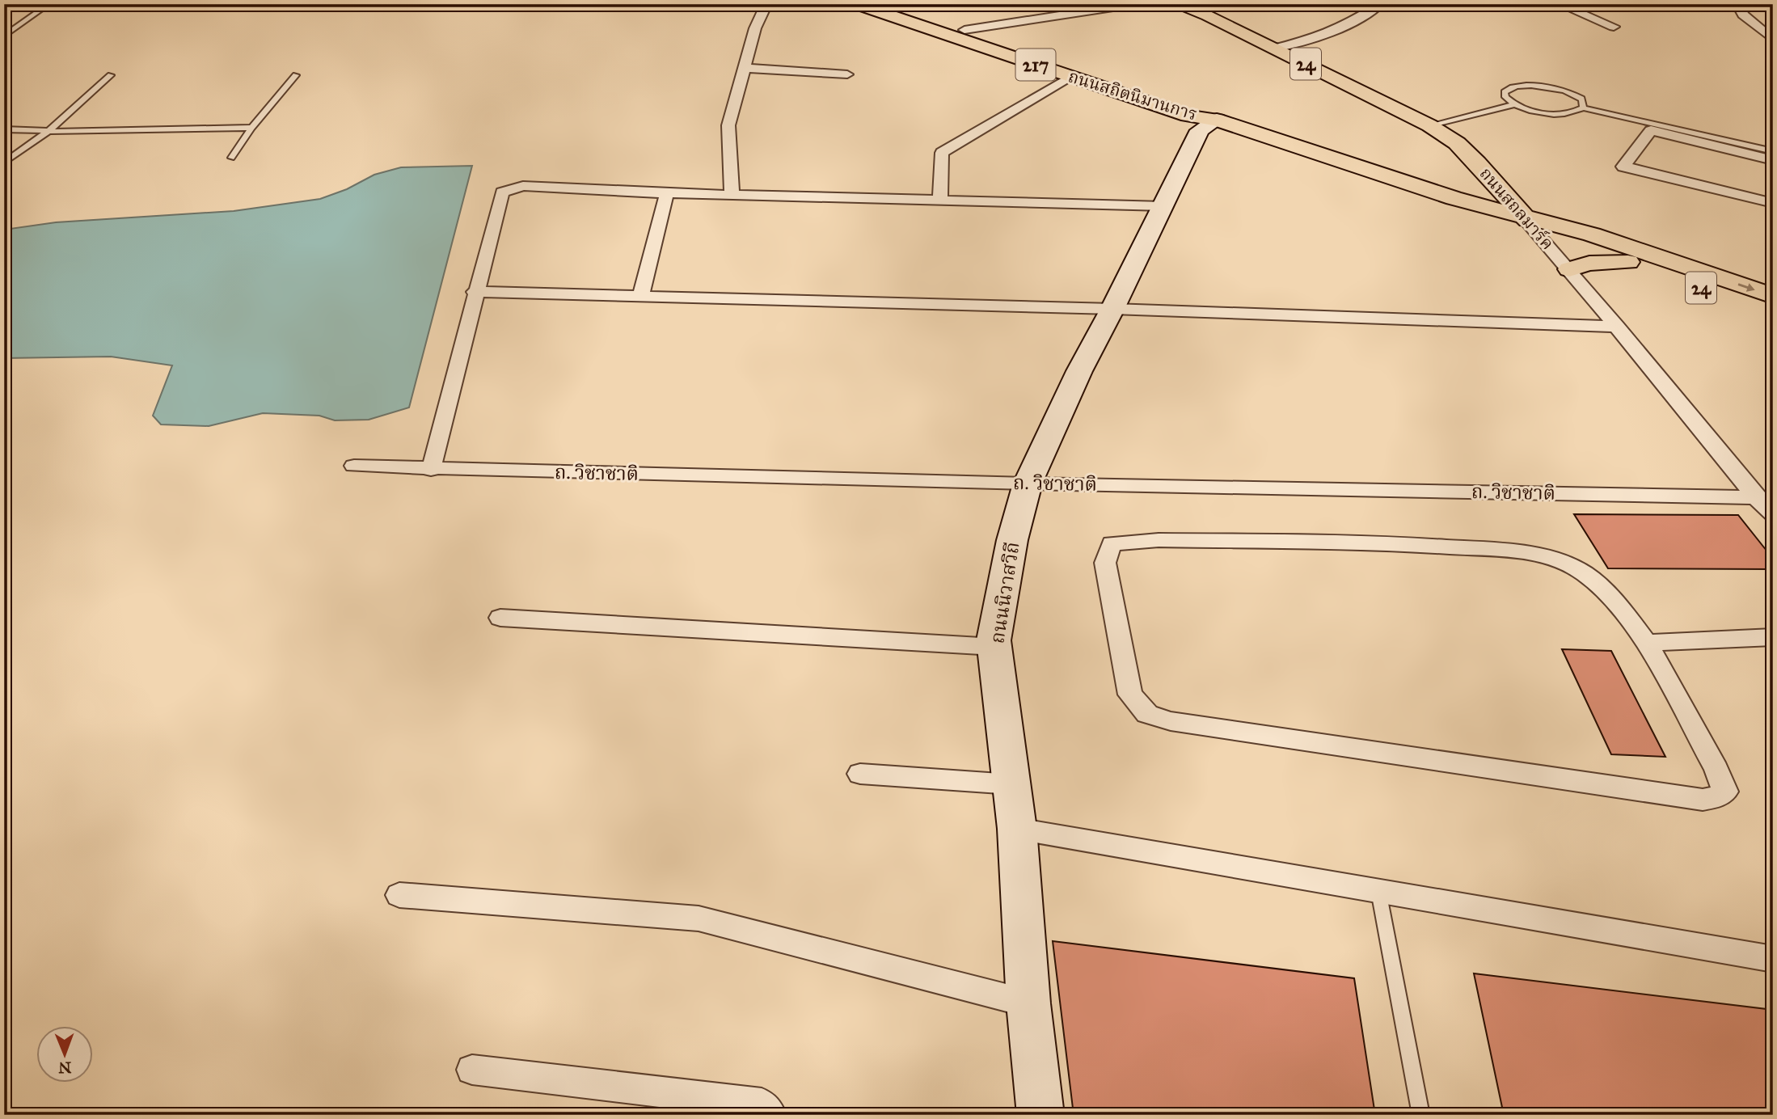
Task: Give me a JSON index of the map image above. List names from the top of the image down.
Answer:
{
  "streets": {
    "main road": [
      "24",
      "217",
      "ถนนสถิตนิมานการ",
      "ถนนสถลมาร์ค",
      "ถนนนิวาสวิถี"
    ],
    "street": ["ถ. วิชาชาติ"]
  },
  "crossings": [
    ["ถนนสถิตนิมานการ", "ถนนสถลมาร์ค"],
    ["ถนนสถิตนิมานการ", "ถนนนิวาสวิถี"],
    ["ถนนสถลมาร์ค", "ถ. วิชาชาติ"],
    ["ถ. วิชาชาติ", "ถนนนิวาสวิถี"]
  ],
  "north": "bottom"
}
